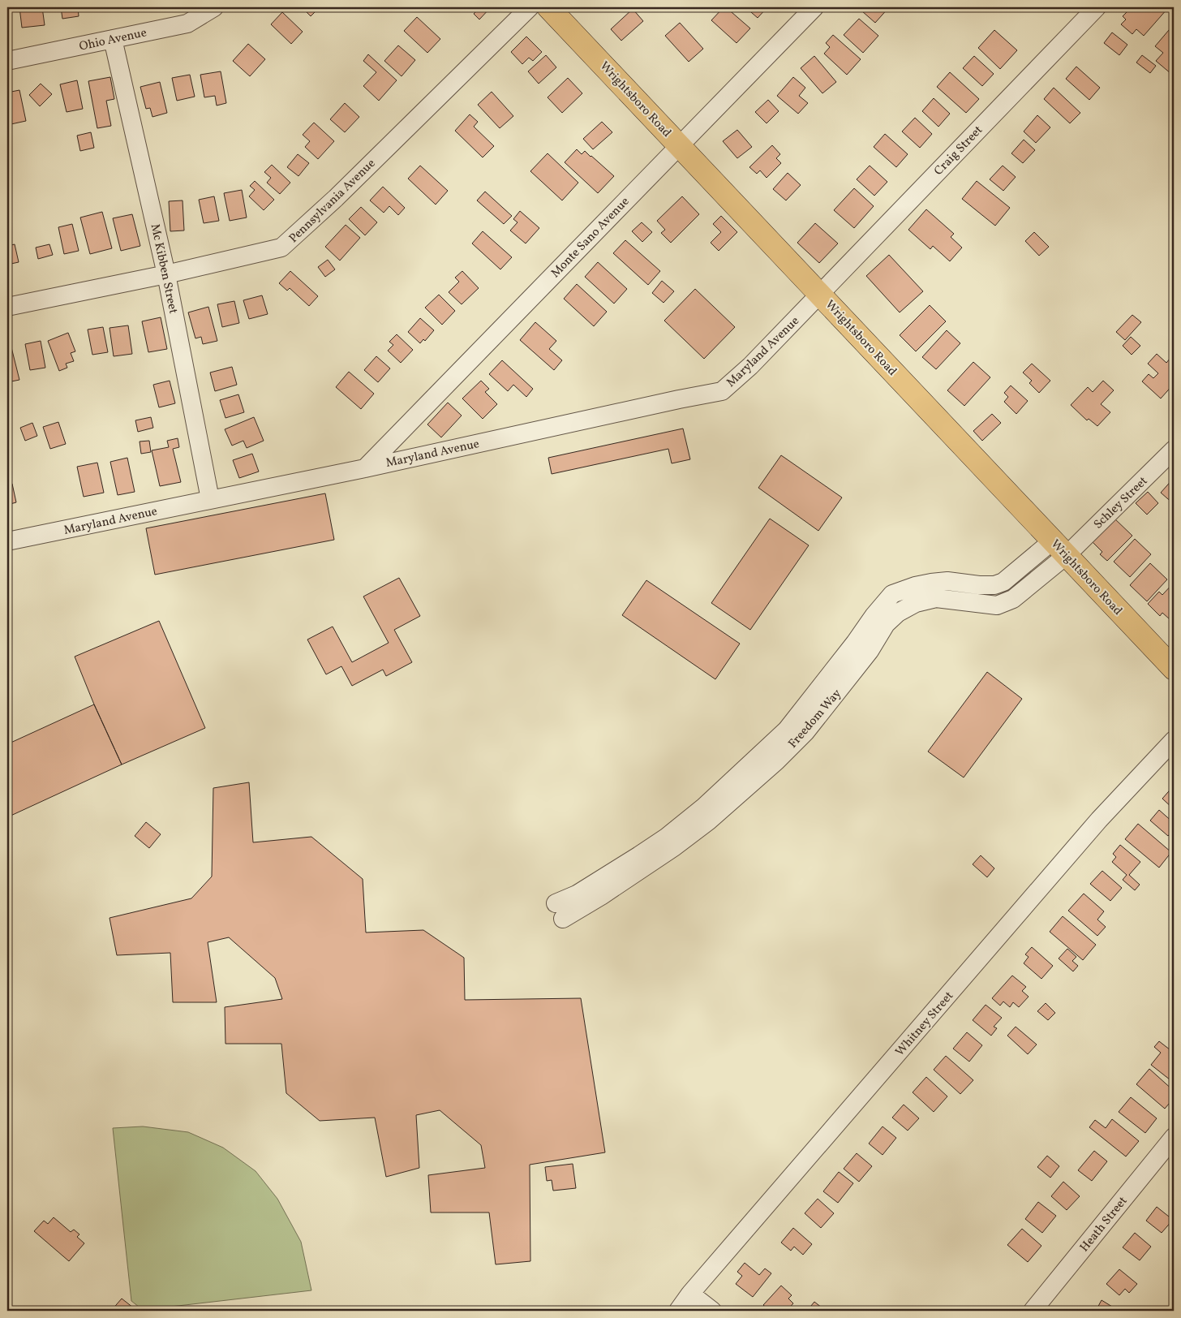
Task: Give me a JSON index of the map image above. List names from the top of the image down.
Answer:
{
  "streets": {
    "main road": ["Wrightsboro Road"],
    "street": [
      "Ohio Avenue",
      "Craig Street",
      "Pennsylvania Avenue",
      "Monte Sano Avenue",
      "Mc Kibben Street",
      "Maryland Avenue",
      "Schley Street",
      "Freedom Way",
      "Whitney Street",
      "Heath Street"
    ]
  },
  "crossings": [
    ["Ohio Avenue", "Mc Kibben Street"],
    ["Wrightsboro Road", "Craig Street"],
    ["Wrightsboro Road", "Monte Sano Avenue"],
    ["Wrightsboro Road", "Maryland Avenue"],
    ["Wrightsboro Road", "Schley Street"],
    ["Wrightsboro Road", "Freedom Way"],
    ["Craig Street", "Maryland Avenue"],
    ["Pennsylvania Avenue", "Mc Kibben Street"],
    ["Monte Sano Avenue", "Maryland Avenue"],
    ["Mc Kibben Street", "Maryland Avenue"],
    ["Schley Street", "Freedom Way"]
  ]
}
